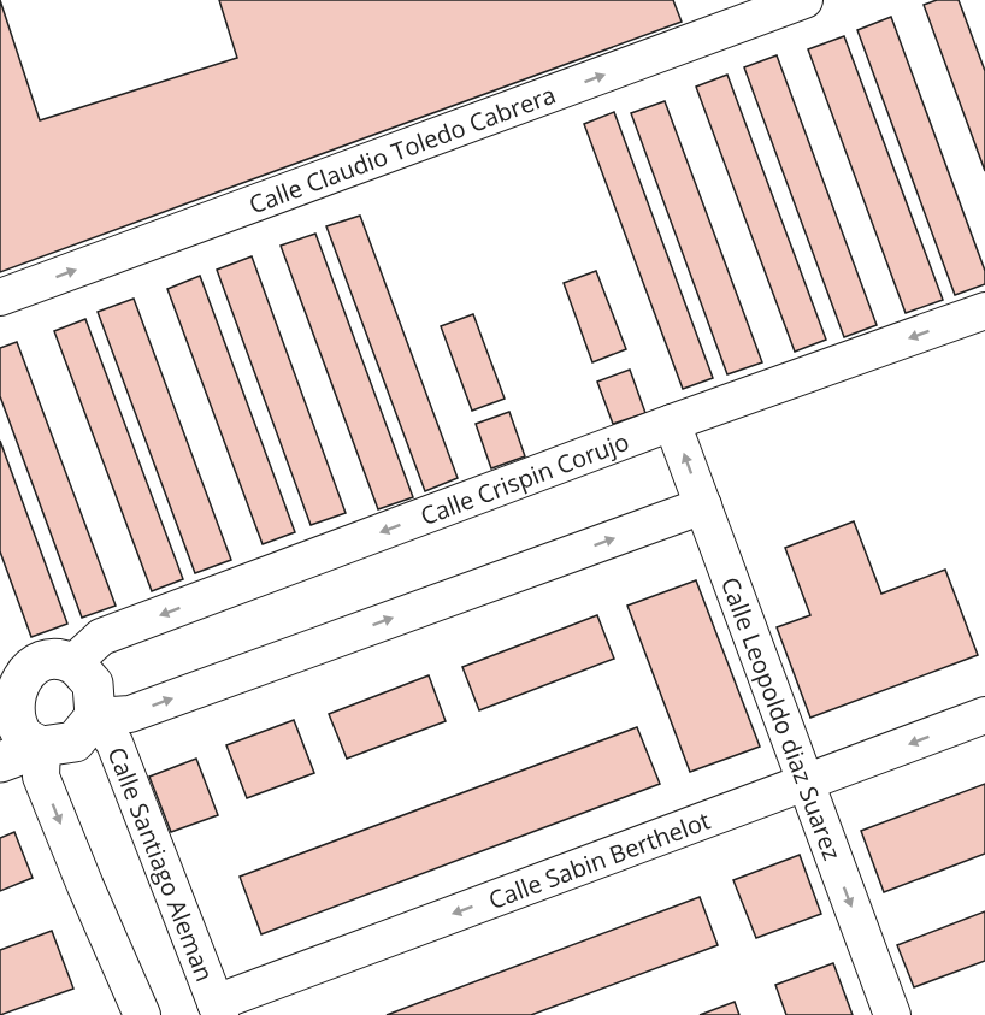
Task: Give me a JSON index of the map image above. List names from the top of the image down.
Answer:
{
  "streets": {
    "street": [
      "Calle Claudio Toledo Cabrera",
      "Calle Crispin Corujo",
      "Calle Leopoldo diaz Suarez",
      "Calle Sabin Berthelot",
      "Calle Santiago Aleman"
    ]
  },
  "crossings": [
    ["Calle Crispin Corujo", "Calle Leopoldo diaz Suarez"],
    ["Calle Crispin Corujo", "Calle Santiago Aleman"],
    ["Calle Leopoldo diaz Suarez", "Calle Sabin Berthelot"],
    ["Calle Sabin Berthelot", "Calle Santiago Aleman"]
  ],
  "one_way": ["Calle Claudio Toledo Cabrera"]
}
